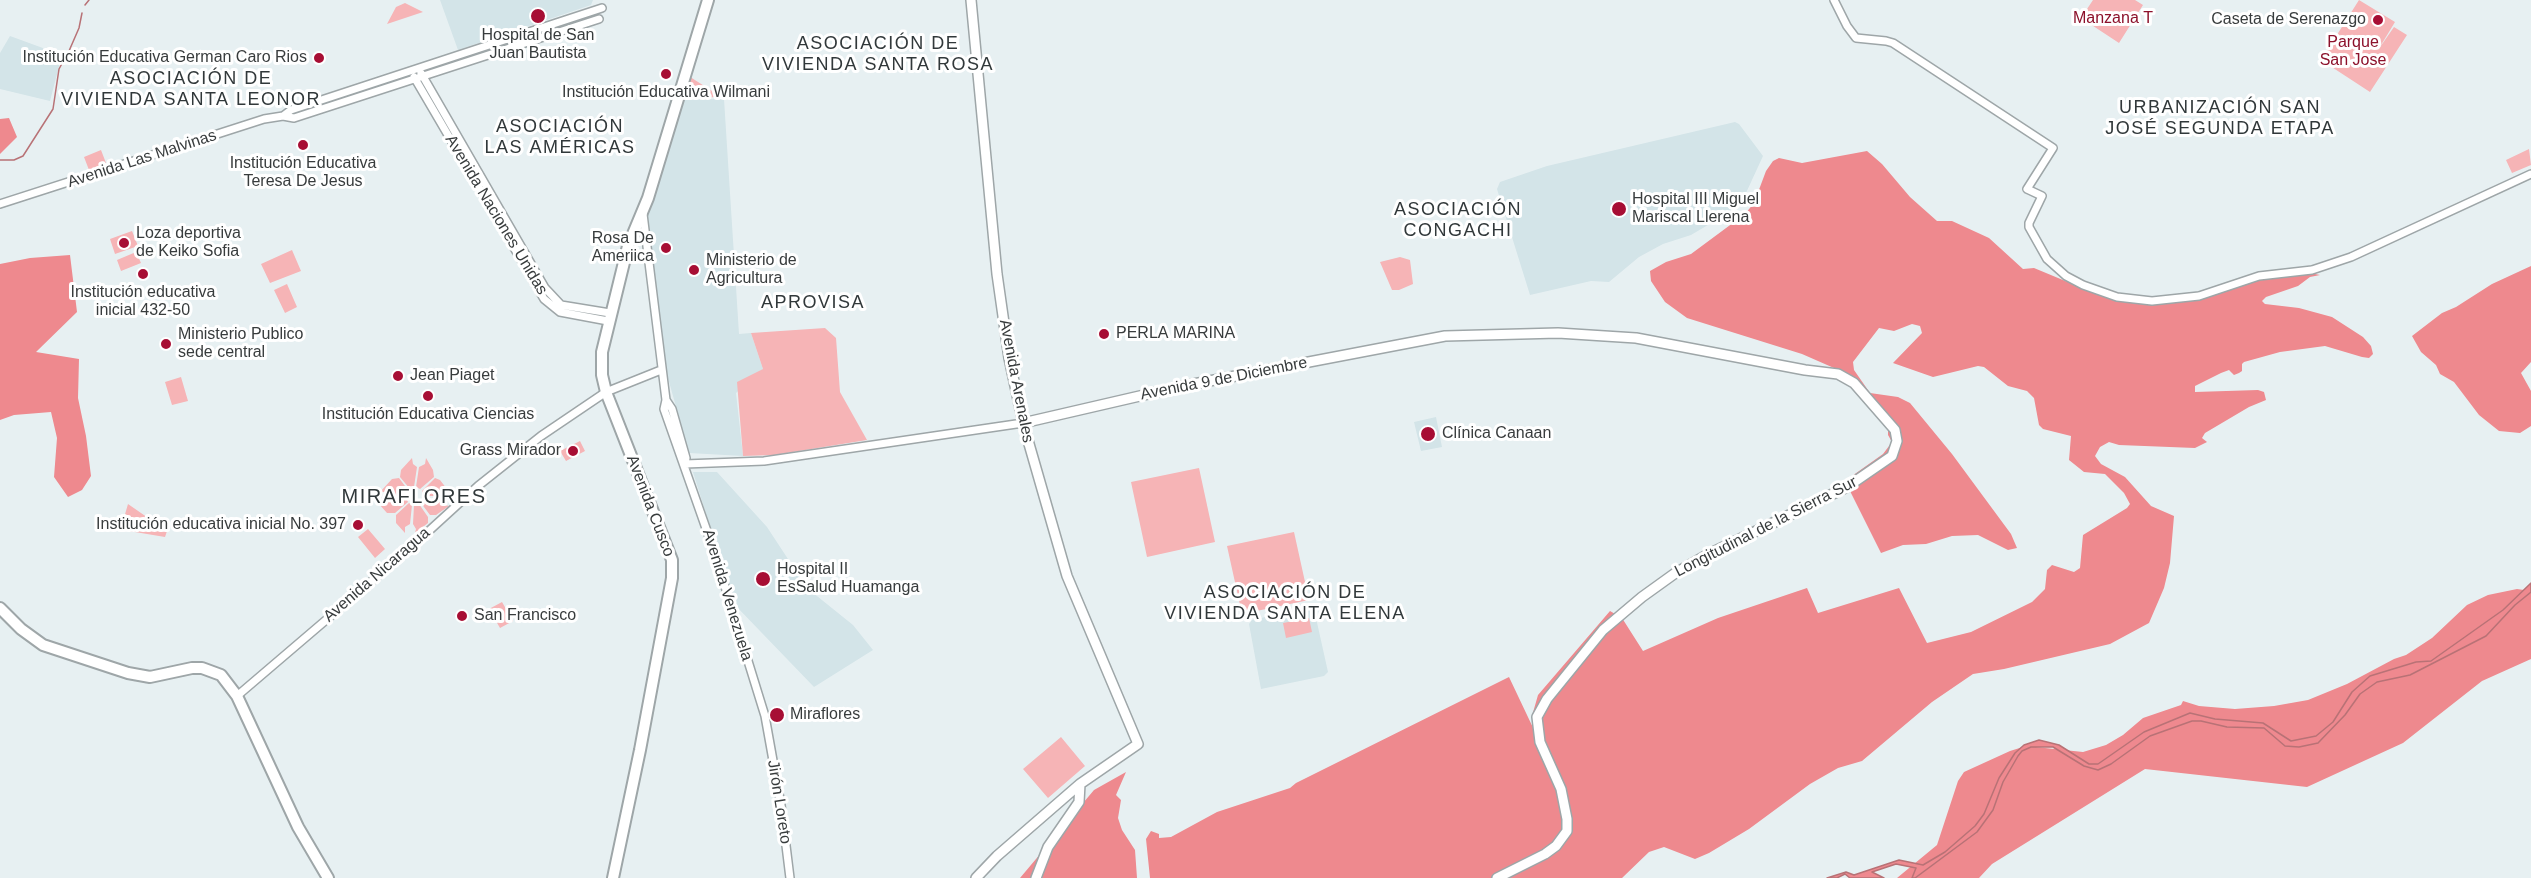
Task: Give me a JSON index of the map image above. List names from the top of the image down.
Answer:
{
  "streets": {
    "highway": ["Avenida Cusco"],
    "main road": ["Avenida 9 de Diciembre", "Avenida Arenales", "Longitudinal de la Sierra Sur"],
    "street": [
      "Avenida Las Malvinas",
      "Avenida Naciones Unidas",
      "Avenida Nicaragua",
      "Avenida Venezuela",
      "Jirón Loreto"
    ]
  },
  "crossings": [
    ["Avenida Las Malvinas", "Avenida Naciones Unidas"],
    ["Avenida Naciones Unidas", "Avenida Cusco"],
    ["Avenida 9 de Diciembre", "Avenida Arenales"],
    ["Avenida 9 de Diciembre", "Longitudinal de la Sierra Sur"],
    ["Avenida 9 de Diciembre", "Avenida Venezuela"],
    ["Avenida Cusco", "Avenida Nicaragua"],
    ["Avenida Cusco", "Avenida Venezuela"],
    ["Avenida Venezuela", "Jirón Loreto"]
  ],
  "districts": [
    "ASOCIACIÓN DE VIVIENDA SANTA ROSA",
    "ASOCIACIÓN DE VIVIENDA SANTA LEONOR",
    "URBANIZACIÓN SAN JOSÉ SEGUNDA ETAPA",
    "ASOCIACIÓN LAS AMÉRICAS",
    "ASOCIACIÓN CONGACHI",
    "APROVISA",
    "MIRAFLORES",
    "ASOCIACIÓN DE VIVIENDA SANTA ELENA"
  ],
  "parks": ["Manzana T", "Parque San Jose"],
  "places": [
    "Hospital de San Juan Bautista",
    "Caseta de Serenazgo",
    "Institución Educativa German Caro Rios",
    "Institución Educativa Wilmani",
    "Institución Educativa Teresa De Jesus",
    "Hospital III Miguel Mariscal Llerena",
    "Loza deportiva de Keiko Sofia",
    "Rosa De Ameriica",
    "Ministerio de Agricultura",
    "Institución educativa inicial 432-50",
    "PERLA MARINA",
    "Ministerio Publico sede central",
    "Jean Piaget",
    "Institución Educativa Ciencias",
    "Clínica Canaan",
    "Grass Mirador",
    "Institución educativa inicial No. 397",
    "Hospital II EsSalud Huamanga",
    "San Francisco",
    "Miraflores"
  ]
}
